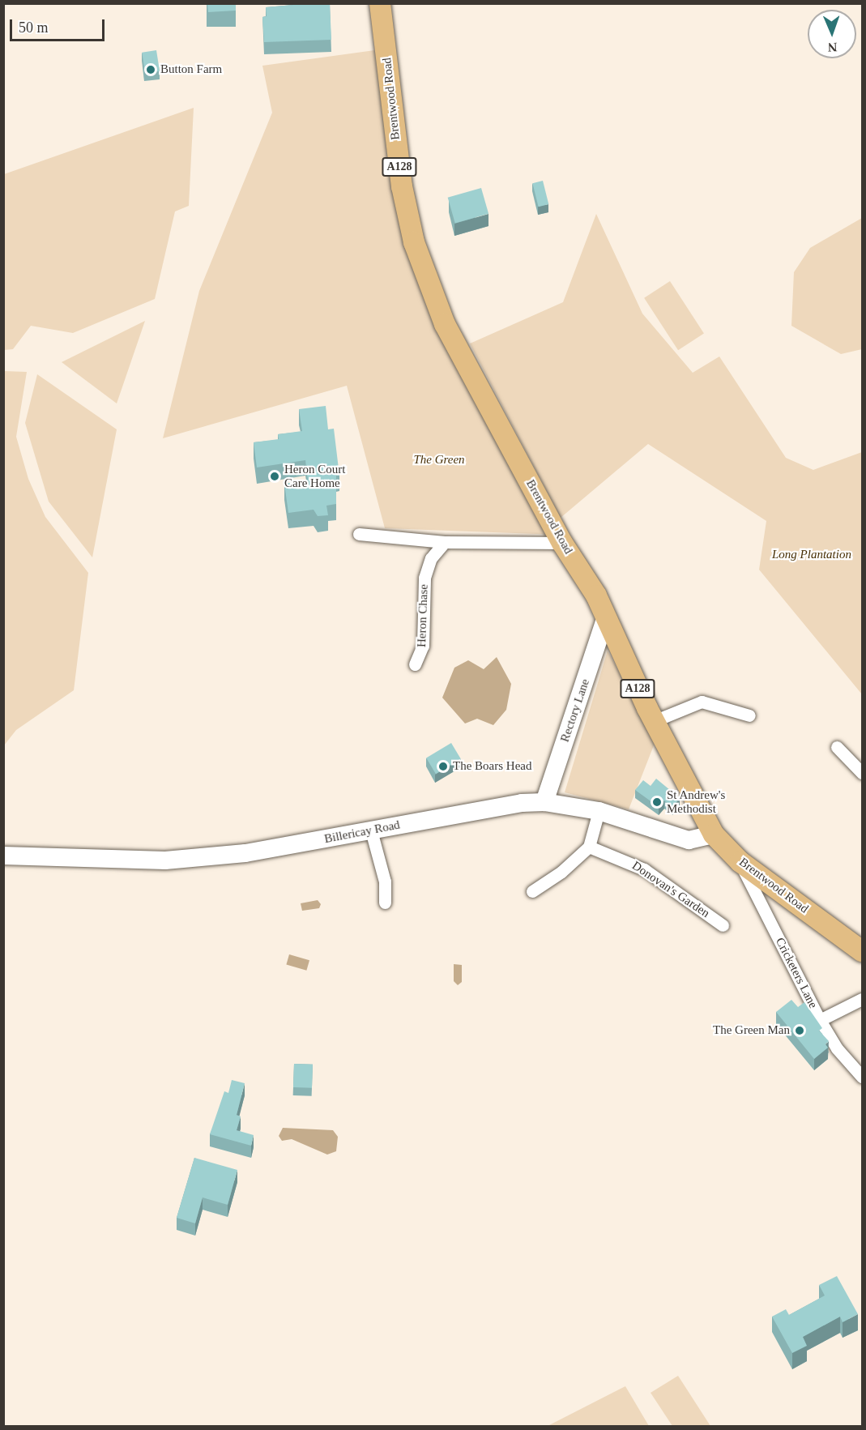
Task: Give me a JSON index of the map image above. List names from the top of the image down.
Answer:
{
  "streets": {
    "main road": ["Brentwood Road", "A128"],
    "street": [
      "Heron Chase",
      "Rectory Lane",
      "Billericay Road",
      "Donovan's Garden",
      "Cricketers Lane"
    ]
  },
  "crossings": [
    ["Brentwood Road", "Rectory Lane"],
    ["Brentwood Road", "Billericay Road"],
    ["Brentwood Road", "Cricketers Lane"],
    ["Rectory Lane", "Billericay Road"]
  ],
  "parks": ["The Green", "Long Plantation"],
  "places": [
    "Button Farm",
    "Heron Court Care Home",
    "The Boars Head",
    "St Andrew's Methodist",
    "The Green Man"
  ],
  "scale_bar": "50 m",
  "north": "bottom"
}
